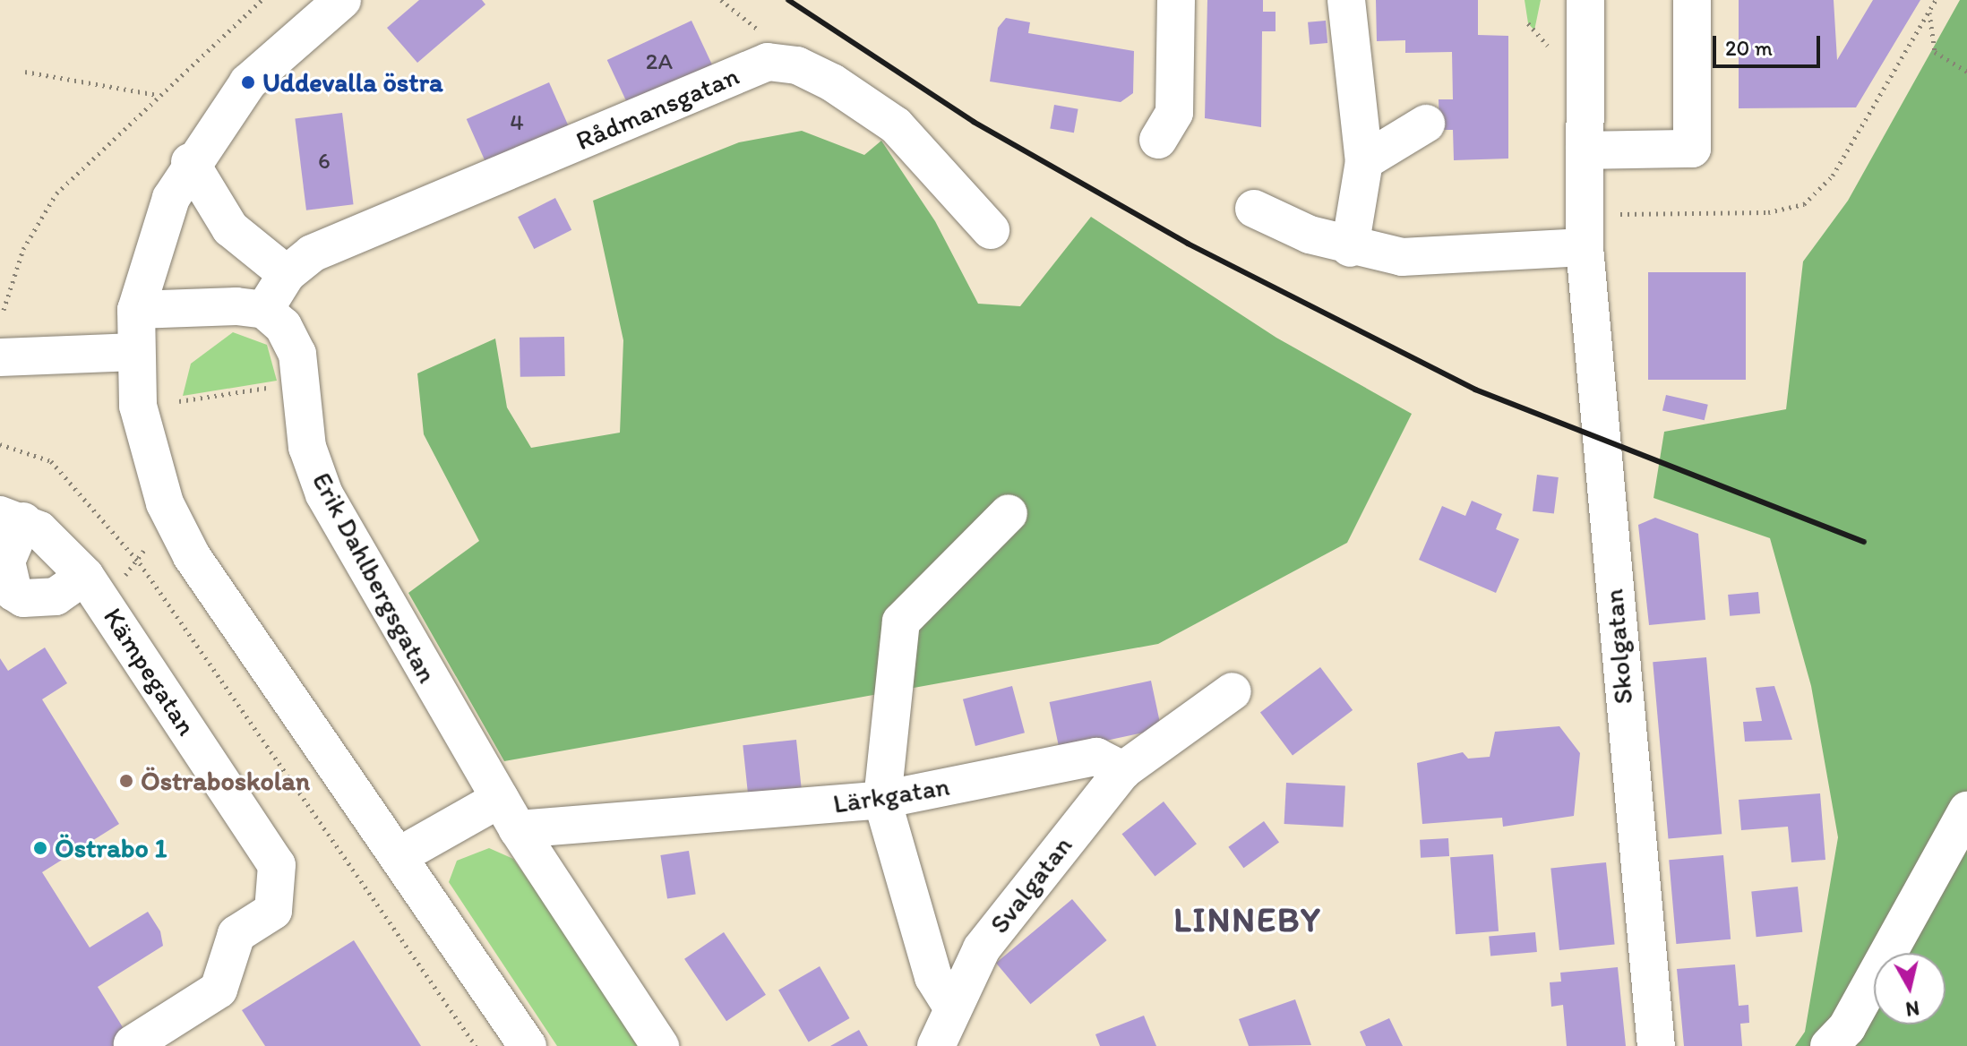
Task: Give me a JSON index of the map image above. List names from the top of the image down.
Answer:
{
  "streets": {
    "street": [
      "Rådmansgatan",
      "Erik Dahlbergsgatan",
      "Skolgatan",
      "Kämpegatan",
      "Lärkgatan",
      "Svalgatan"
    ]
  },
  "crossings": [
    ["Rådmansgatan", "Erik Dahlbergsgatan"],
    ["Erik Dahlbergsgatan", "Lärkgatan"],
    ["Lärkgatan", "Svalgatan"]
  ],
  "districts": ["LINNEBY"],
  "places": ["Uddevalla östra", "Östraboskolan", "Östrabo 1"],
  "house_numbers": ["2A", "4", "6"],
  "scale_bar": "20 m",
  "north": "bottom"
}
